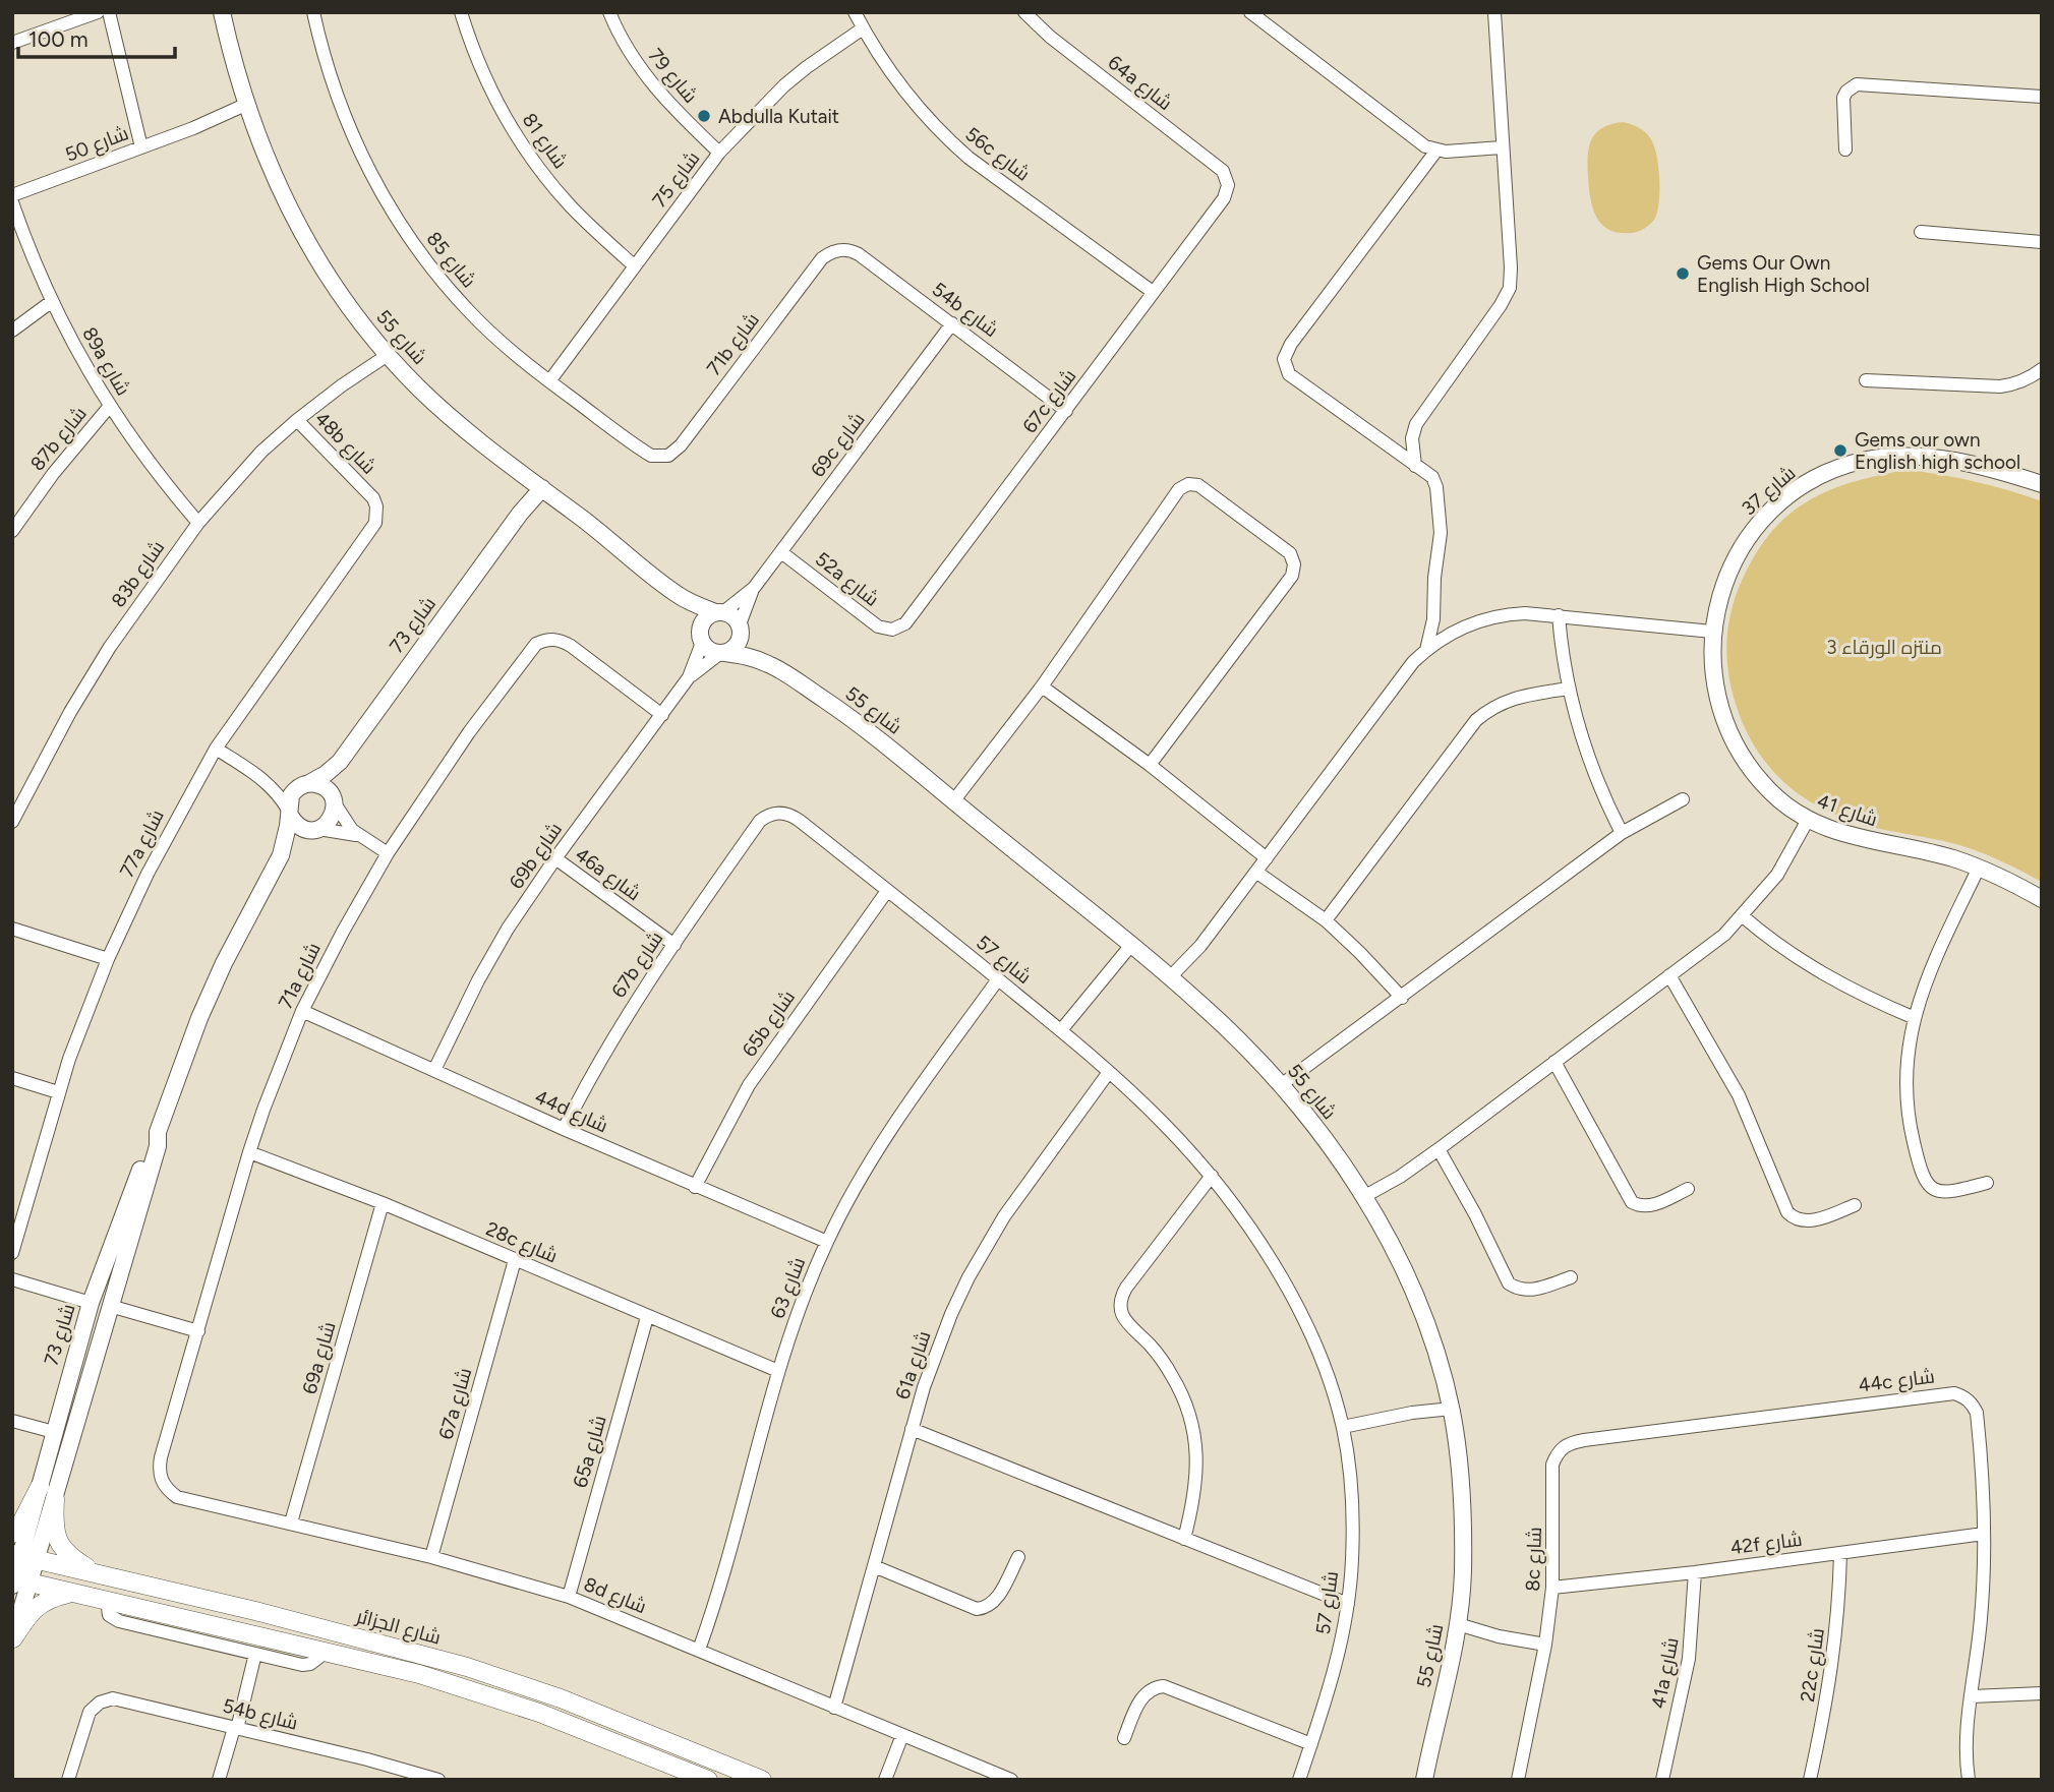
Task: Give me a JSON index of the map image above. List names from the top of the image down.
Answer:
{
  "streets": {
    "main road": ["شارع الجزائر"],
    "street": [
      "شارع 79",
      "64a شارع",
      "شارع 81",
      "شارع 50",
      "56c شارع",
      "شارع 75",
      "شارع 85",
      "54b شارع",
      "شارع 55",
      "71b شارع",
      "89a شارع",
      "67c شارع",
      "87b شارع",
      "48b شارع",
      "69c شارع",
      "شارع 37",
      "83b شارع",
      "52a شارع",
      "شارع 73",
      "شارع 41",
      "77a شارع",
      "69b شارع",
      "46a شارع",
      "شارع 57",
      "67b شارع",
      "71a شارع",
      "65b شارع",
      "44d شارع",
      "28c شارع",
      "شارع 63",
      "69a شارع",
      "61a شارع",
      "44c شارع",
      "67a شارع",
      "65a شارع",
      "42f شارع",
      "8c شارع",
      "8d شارع",
      "22c شارع",
      "41a شارع"
    ]
  },
  "crossings": [
    ["شارع 79", "شارع 75"],
    ["64a شارع", "67c شارع"],
    ["شارع 81", "شارع 75"],
    ["شارع 50", "شارع 55"],
    ["56c شارع", "شارع 75"],
    ["56c شارع", "67c شارع"],
    ["شارع 75", "شارع 85"],
    ["شارع 85", "71b شارع"],
    ["54b شارع", "71b شارع"],
    ["54b شارع", "67c شارع"],
    ["54b شارع", "69c شارع"],
    ["شارع 55", "69c شارع"],
    ["شارع 55", "83b شارع"],
    ["شارع 55", "شارع 73"],
    ["شارع 55", "69b شارع"],
    ["89a شارع", "87b شارع"],
    ["89a شارع", "83b شارع"],
    ["67c شارع", "52a شارع"],
    ["48b شارع", "83b شارع"],
    ["48b شارع", "77a شارع"],
    ["69c شارع", "52a شارع"],
    ["69c شارع", "69b شارع"],
    ["شارع 37", "شارع 41"],
    ["شارع 73", "شارع الجزائر"],
    ["69b شارع", "46a شارع"],
    ["69b شارع", "71a شارع"],
    ["69b شارع", "44d شارع"],
    ["46a شارع", "67b شارع"],
    ["شارع 57", "67b شارع"],
    ["شارع 57", "65b شارع"],
    ["شارع 57", "شارع 63"],
    ["شارع 57", "61a شارع"],
    ["67b شارع", "44d شارع"],
    ["71a شارع", "44d شارع"],
    ["71a شارع", "28c شارع"],
    ["71a شارع", "8d شارع"],
    ["65b شارع", "44d شارع"],
    ["44d شارع", "شارع 63"],
    ["28c شارع", "شارع 63"],
    ["28c شارع", "69a شارع"],
    ["28c شارع", "67a شارع"],
    ["28c شارع", "65a شارع"],
    ["شارع 63", "8d شارع"],
    ["69a شارع", "8d شارع"],
    ["61a شارع", "8d شارع"],
    ["44c شارع", "42f شارع"],
    ["44c شارع", "8c شارع"],
    ["67a شارع", "8d شارع"],
    ["65a شارع", "8d شارع"],
    ["42f شارع", "8c شارع"],
    ["42f شارع", "22c شارع"],
    ["42f شارع", "41a شارع"]
  ],
  "parks": ["منتزه الورقاء 3"],
  "places": ["Abdulla Kutait", "Gems Our Own English High School", "Gems our own English high school"],
  "scale_bar": "100 m"
}
